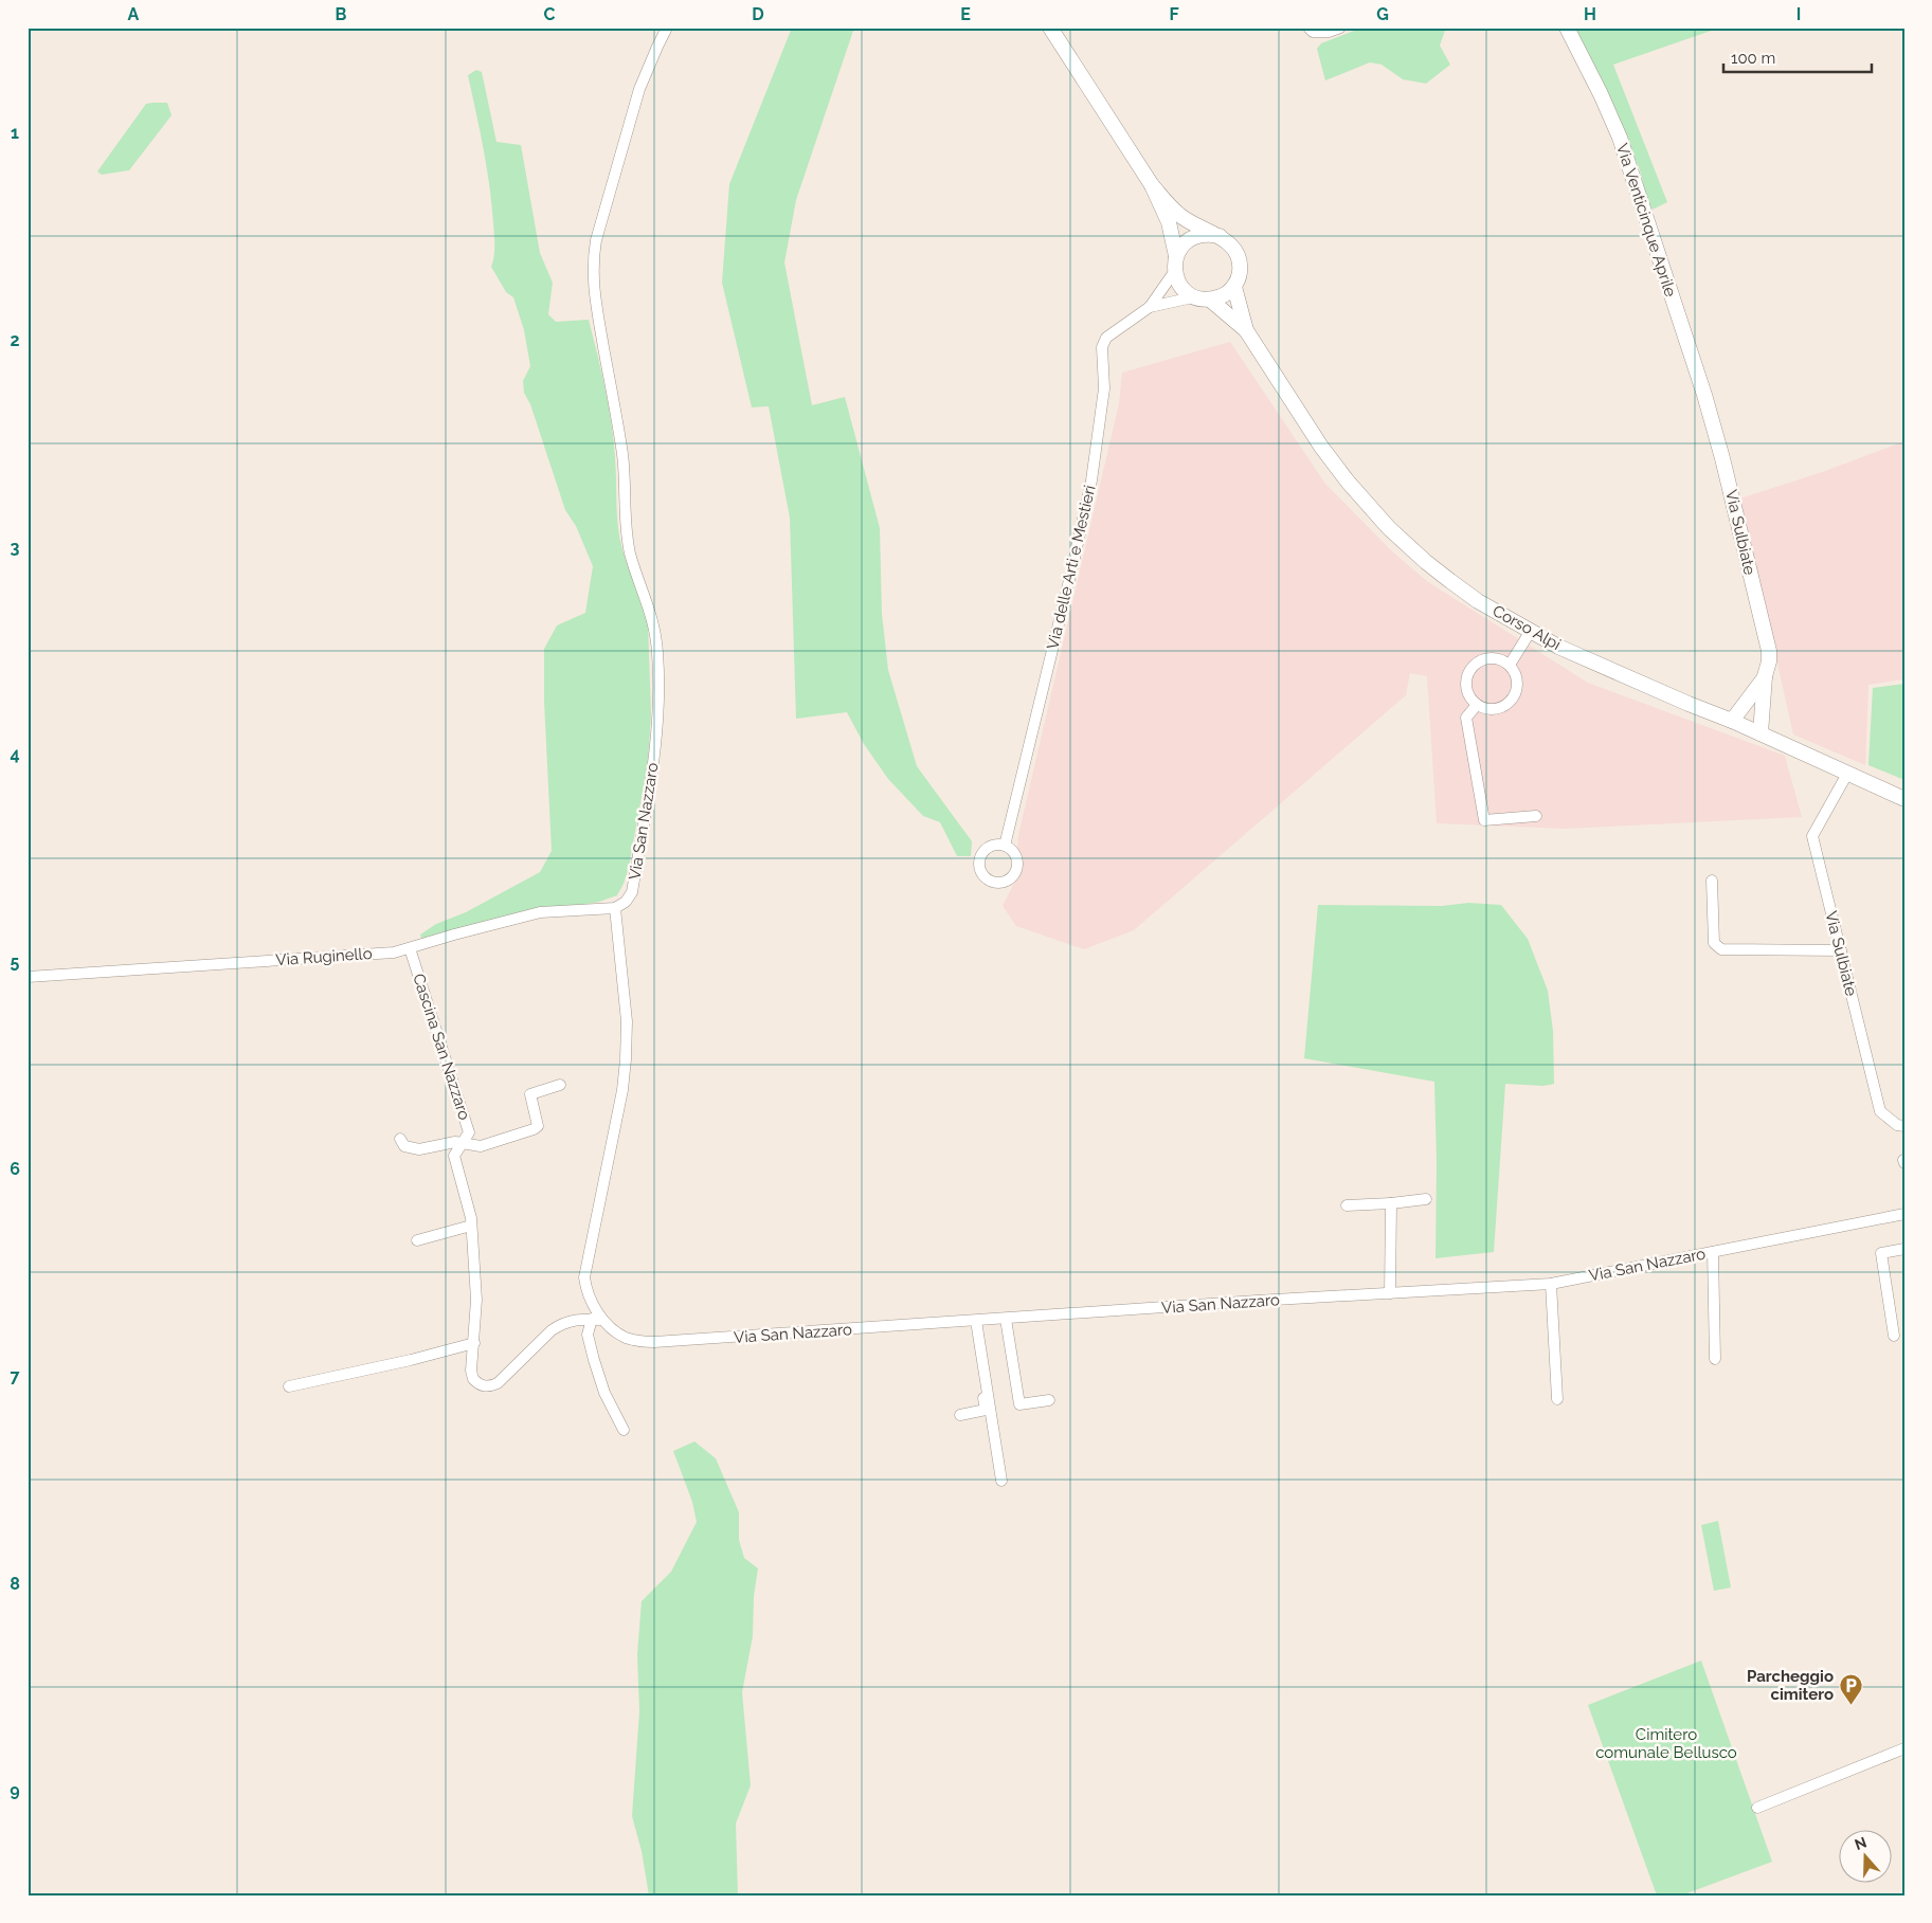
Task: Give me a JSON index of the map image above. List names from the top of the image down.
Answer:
{
  "streets": {
    "main road": ["Via Venticinque Aprile", "Via Sulbiate", "Corso Alpi"],
    "street": [
      "Via delle Arti e Mestieri",
      "Via San Nazzaro",
      "Via Ruginello",
      "Cascina San Nazzaro"
    ]
  },
  "crossings": [
    ["Via Venticinque Aprile", "Via Sulbiate"],
    ["Via Sulbiate", "Corso Alpi"],
    ["Via delle Arti e Mestieri", "Corso Alpi"],
    ["Via San Nazzaro", "Via Ruginello"],
    ["Via Ruginello", "Cascina San Nazzaro"]
  ],
  "parks": ["Cimitero comunale Bellusco"],
  "places": {
    "parking": ["Parcheggio cimitero"]
  },
  "scale_bar": "100 m",
  "north": "top",
  "grid": {
    "columns": [
      "A",
      "B",
      "C",
      "D",
      "E",
      "F",
      "G",
      "H",
      "I"
    ],
    "rows": [
      "1",
      "2",
      "3",
      "4",
      "5",
      "6",
      "7",
      "8",
      "9"
    ]
  }
}
